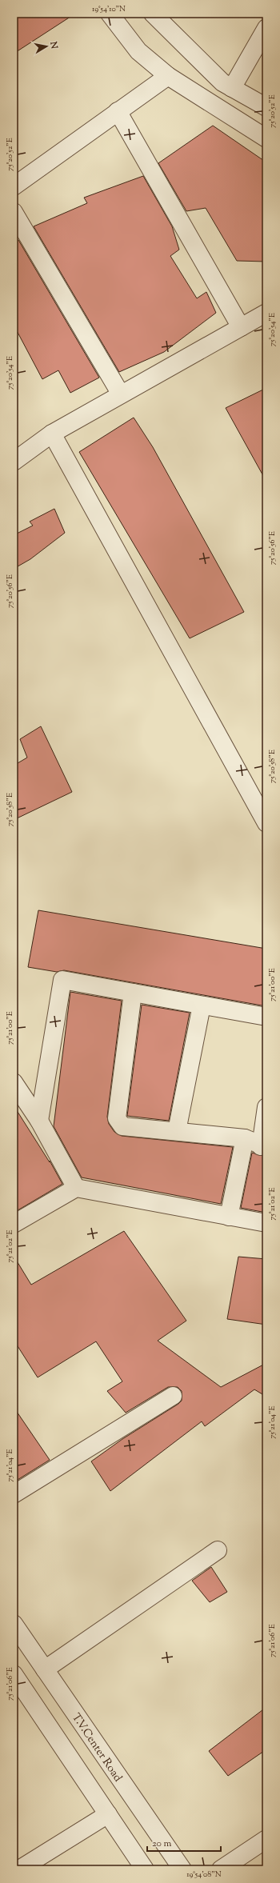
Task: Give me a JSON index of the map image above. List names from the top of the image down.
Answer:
{
  "streets": {
    "street": ["T.V.Center Road"]
  },
  "scale_bar": "20 m",
  "north": "right",
  "coordinates": [
    "19°54'10\"N",
    "75°20'52\"E",
    "75°20'54\"E",
    "75°20'56\"E",
    "75°20'58\"E",
    "75°21'00\"E",
    "75°21'02\"E",
    "75°21'04\"E",
    "75°21'06\"E",
    "19°54'08\"N"
  ]
}
